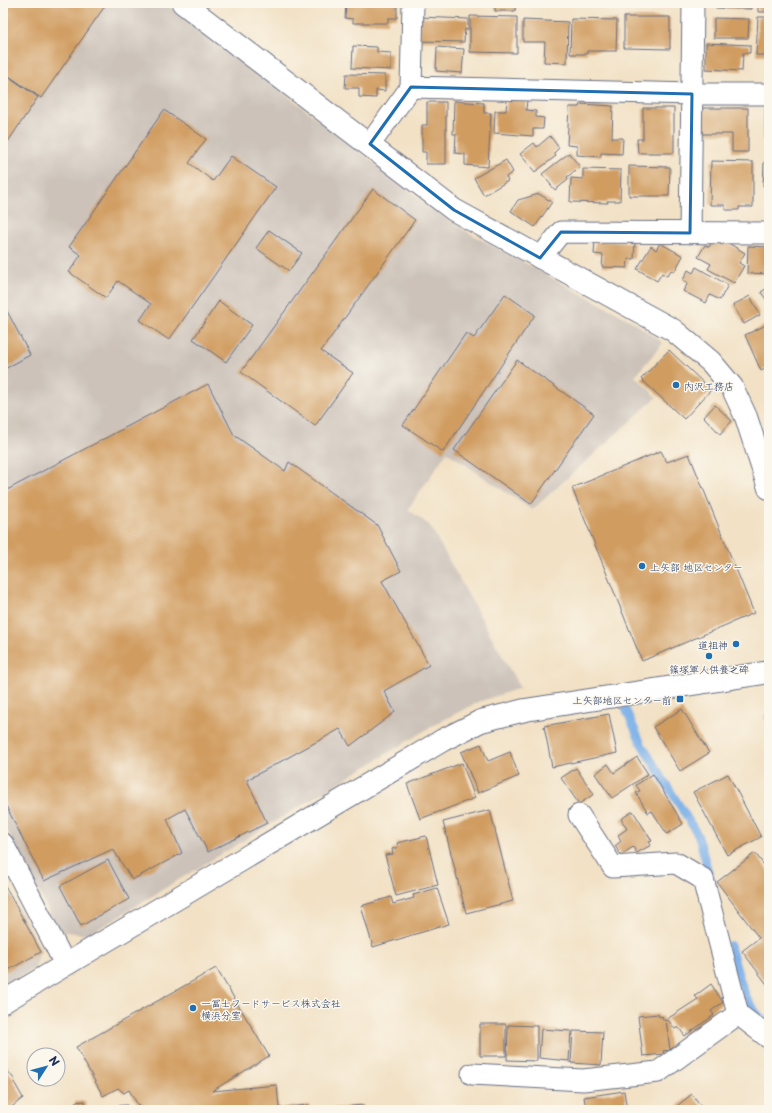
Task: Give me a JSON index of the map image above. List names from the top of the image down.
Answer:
{
  "places": {
    "other": [
      "内沢工務店",
      "上矢部 地区センター",
      "道祖神",
      "篠塚軍人供養之碑",
      "一冨士フードサービス株式会社 横浜分室"
    ],
    "transit": ["上矢部地区センター前"]
  },
  "north": "top right"
}
